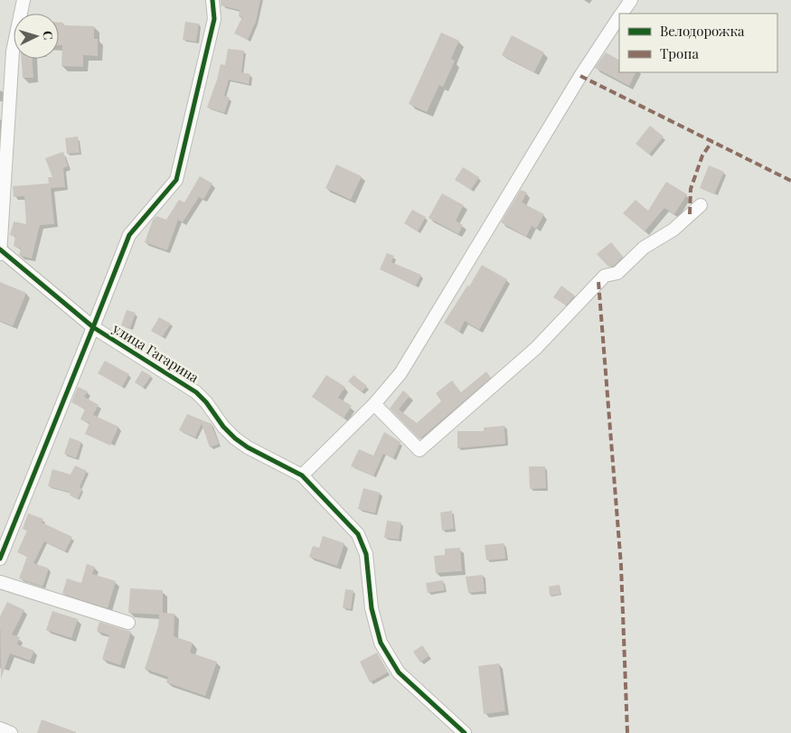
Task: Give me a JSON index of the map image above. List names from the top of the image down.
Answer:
{
  "streets": {
    "street": ["улица Гагарина"]
  },
  "legend": ["Велодорожка", "Тропа"],
  "north": "right"
}
